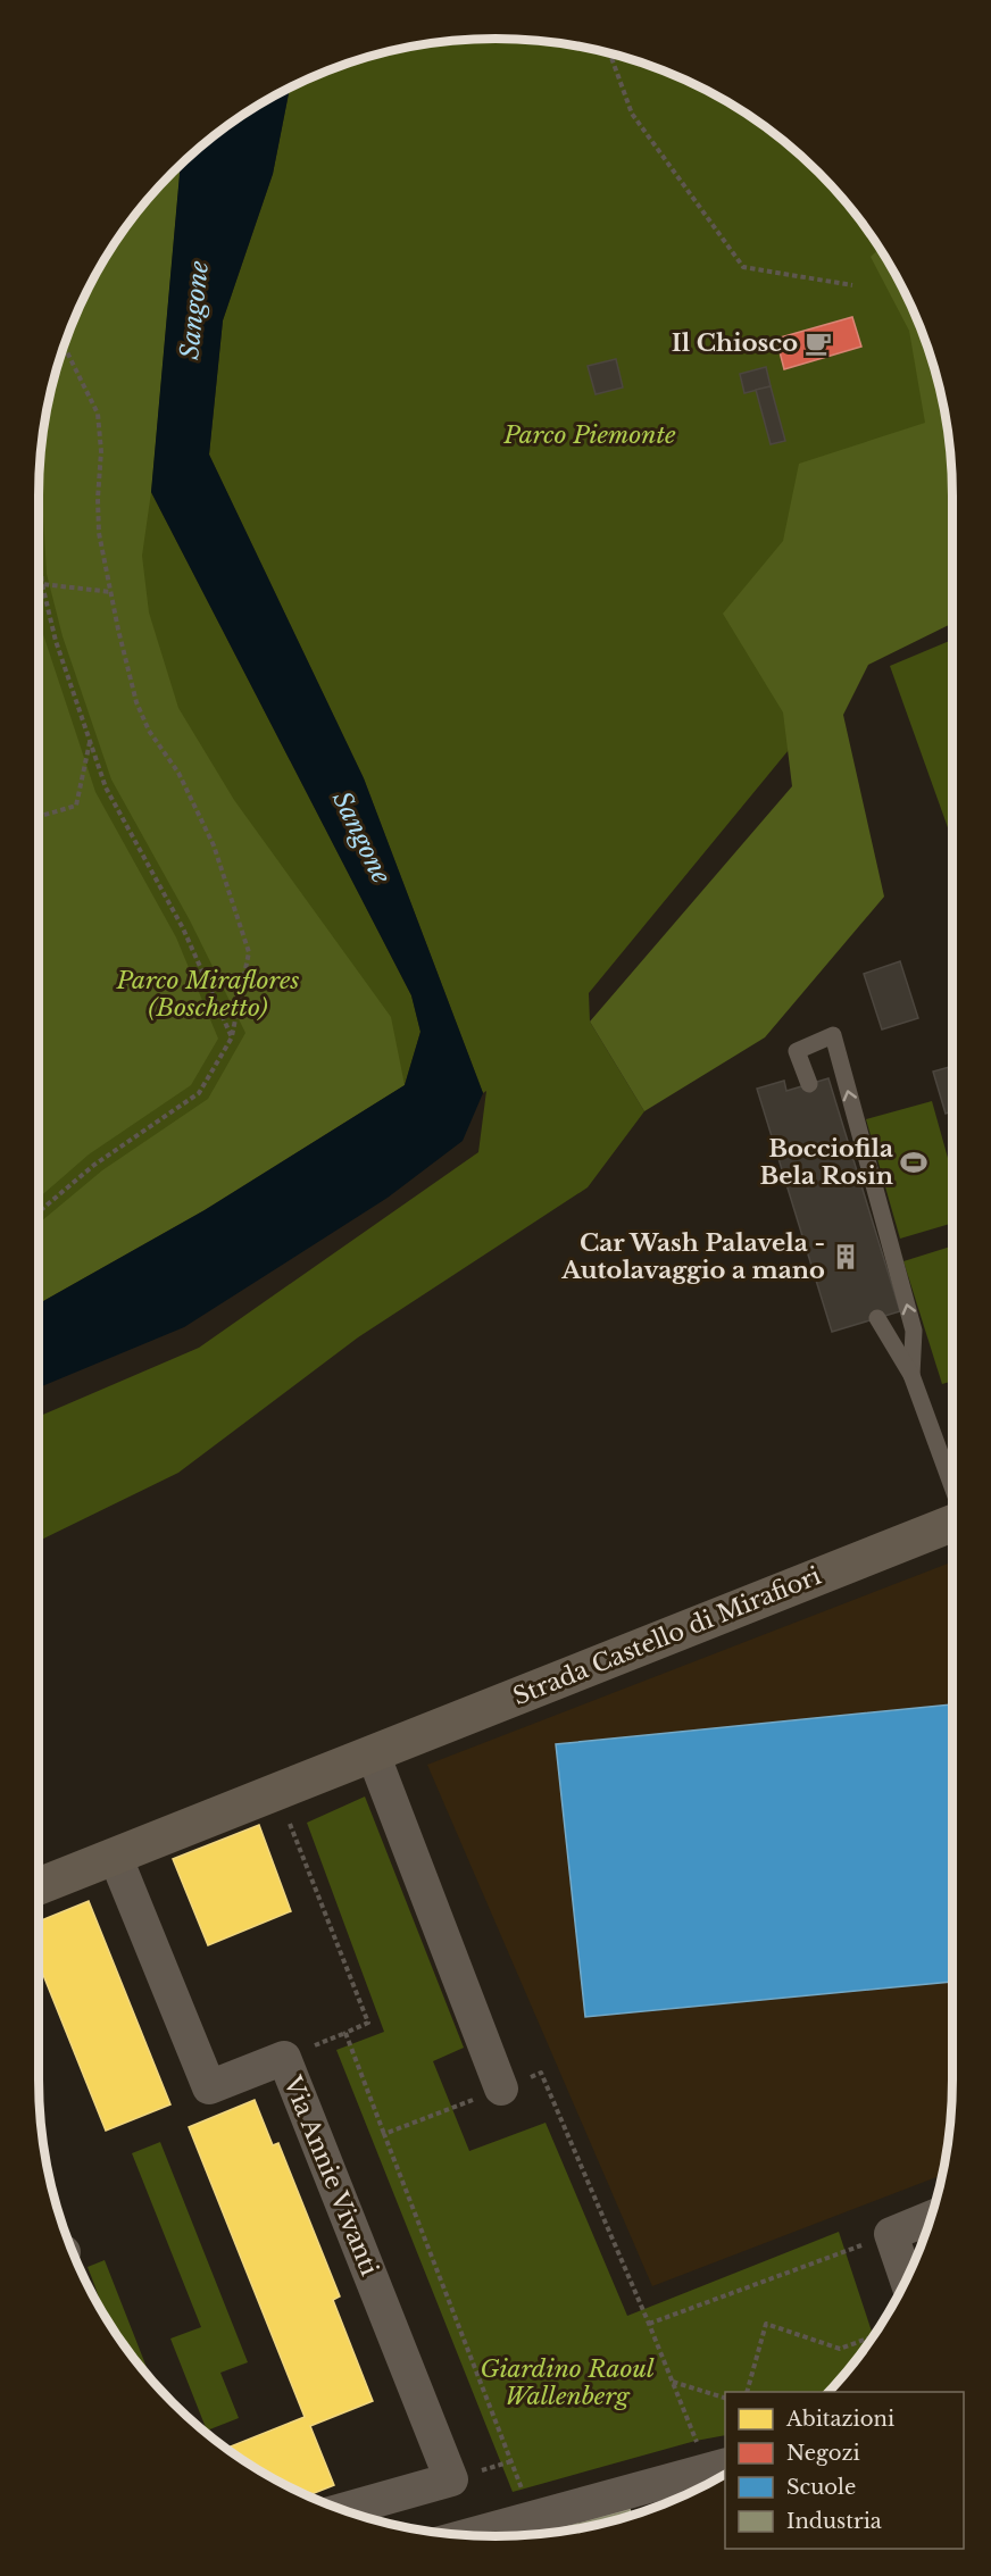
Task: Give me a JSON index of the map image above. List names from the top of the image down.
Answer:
{
  "streets": {
    "street": ["Strada Castello di Mirafiori", "Via Annie Vivanti"]
  },
  "crossings": [
    ["Strada Castello di Mirafiori", "Via Annie Vivanti"]
  ],
  "water": ["Sangone"],
  "parks": ["Parco Piemonte", "Parco Miraflores (Boschetto)", "Giardino Raoul Wallenberg"],
  "places": {
    "cafe": ["Il Chiosco"],
    "sports": ["Bocciofila Bela Rosin"],
    "building": ["Car Wash Palavela - Autolavaggio a mano"]
  },
  "legend": [
    "Abitazioni",
    "Negozi",
    "Scuole",
    "Industria"
  ]
}
